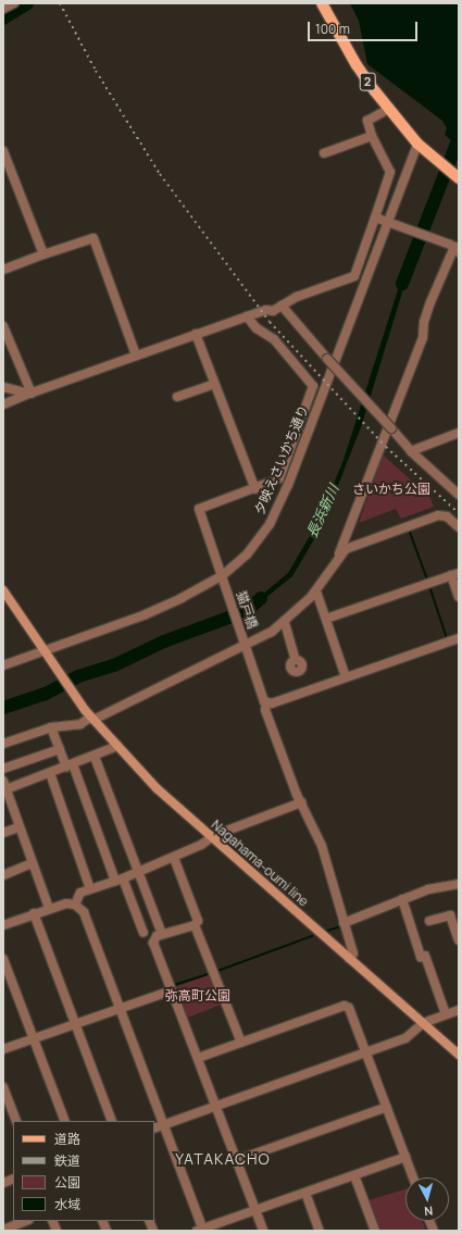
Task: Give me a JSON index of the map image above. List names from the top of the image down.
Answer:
{
  "streets": {
    "main road": ["2", "Nagahama-oumi line"],
    "street": ["夕映えさいかち通り", "猫戸橋"]
  },
  "crossings": [
    ["2", "夕映えさいかち通り"],
    ["夕映えさいかち通り", "猫戸橋"],
    ["夕映えさいかち通り", "Nagahama-oumi line"],
    ["猫戸橋", "Nagahama-oumi line"]
  ],
  "districts": ["YATAKACHO"],
  "water": ["長浜新川"],
  "parks": ["さいかち公園", "弥高町公園"],
  "legend": [
    "道路",
    "鉄道",
    "公園",
    "水域"
  ],
  "scale_bar": "100 m",
  "north": "bottom"
}
